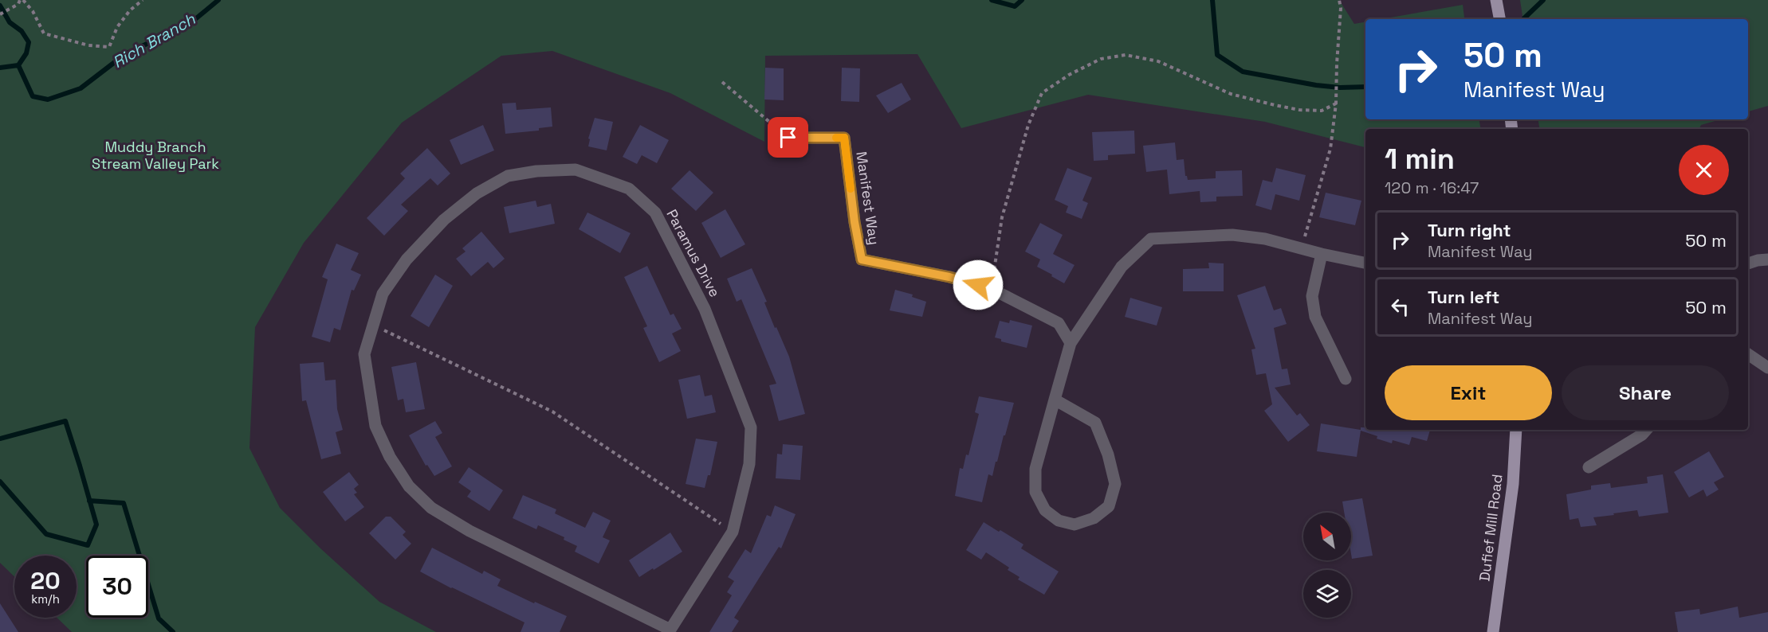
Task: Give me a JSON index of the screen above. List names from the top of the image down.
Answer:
{
  "streets": {
    "main road": ["Dufief Mill Road"],
    "street": ["Manifest Way", "Paramus Drive"]
  },
  "water": ["Rich Branch"],
  "parks": ["Muddy Branch Stream Valley Park"],
  "north": "top left",
  "page": {
    "turn": ["50 m", "Manifest Way"],
    "heading": ["1 min", "120 m · 16:47"],
    "list": [
      {
        "name": "Turn right",
        "note": "Manifest Way",
        "value": "50 m"
      },
      {
        "name": "Turn left",
        "note": "Manifest Way",
        "value": "50 m"
      }
    ],
    "buttons": ["Exit", "Share"],
    "speed": "20 km/h",
    "limit": "30"
  }
}
